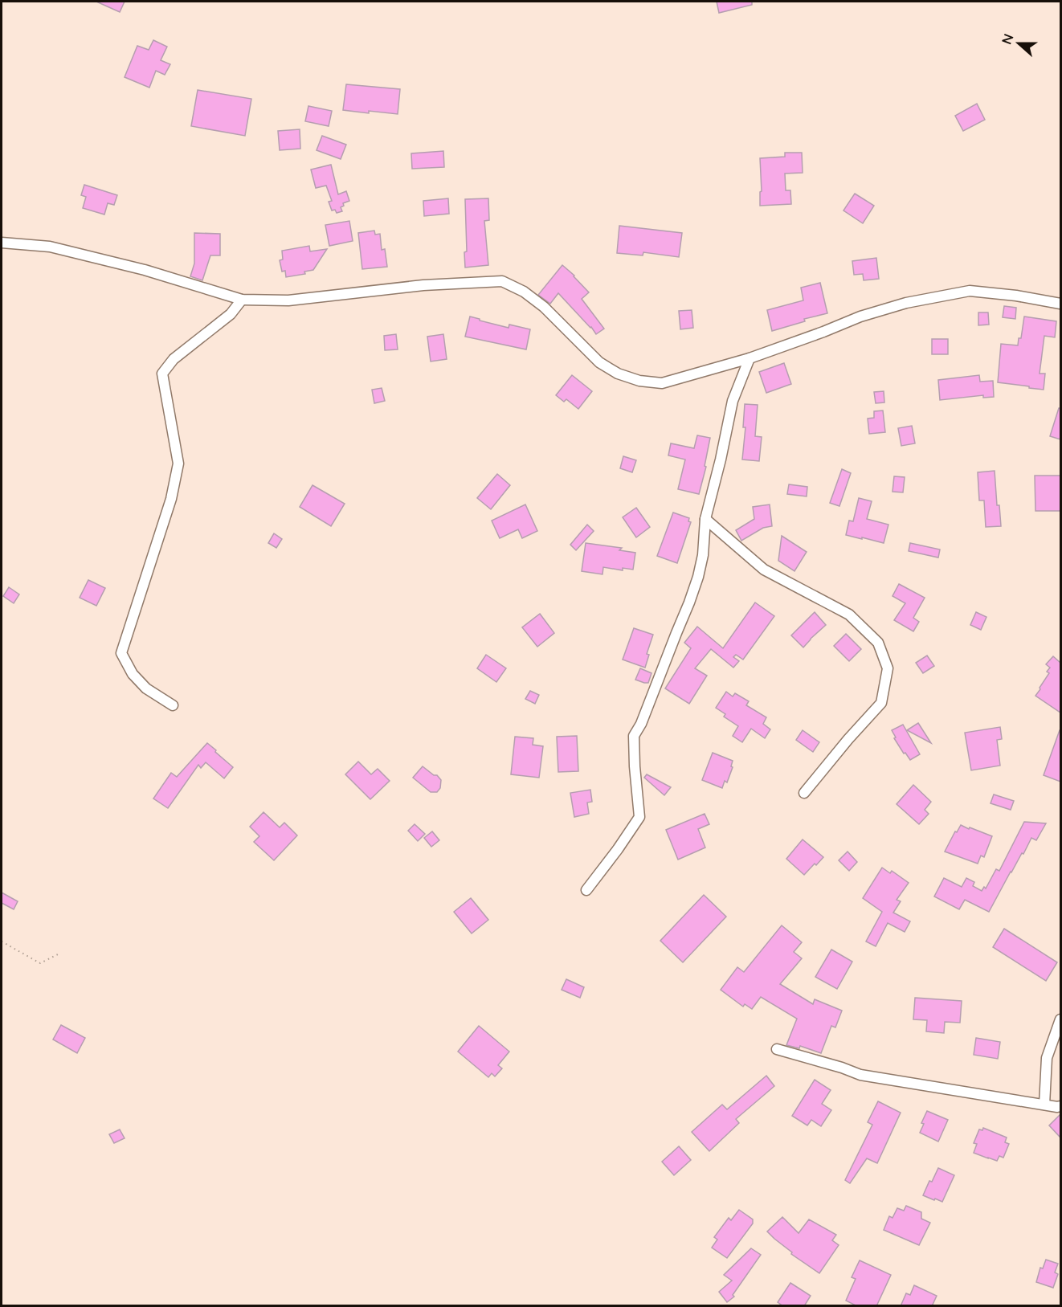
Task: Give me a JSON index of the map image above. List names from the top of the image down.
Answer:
{
  "north": "left"
}
